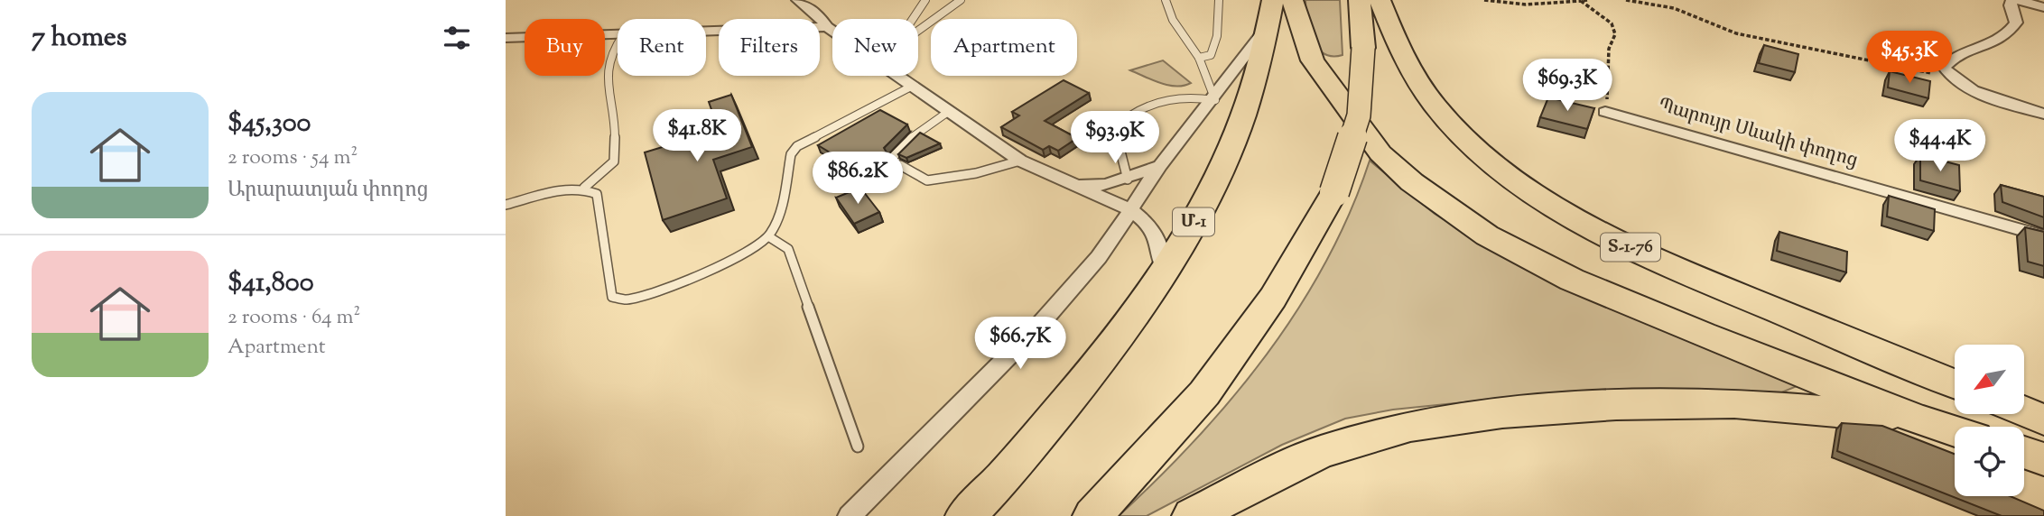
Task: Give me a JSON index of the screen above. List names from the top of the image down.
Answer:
{
  "streets": {
    "highway": ["Մ-1", "Տ-1-76"],
    "street": ["Պարույր Սևակի փողոց"]
  },
  "crossings": [
    ["Մ-1", "Տ-1-76"]
  ],
  "north": "bottom left",
  "page": {
    "heading": "7 homes",
    "chip": [
      "Buy",
      "Rent",
      "Filters",
      "New",
      "Apartment"
    ],
    "price": [
      "$45.3K",
      "$69.3K",
      "$41.8K",
      "$93.9K",
      "$44.4K",
      "$86.2K",
      "$66.7K"
    ],
    "list": [
      {
        "name": "$45,300",
        "note": "2 rooms · 54 m² · Արարատյան փողոց"
      },
      {
        "name": "$41,800",
        "note": "2 rooms · 64 m² · Apartment"
      }
    ]
  }
}
